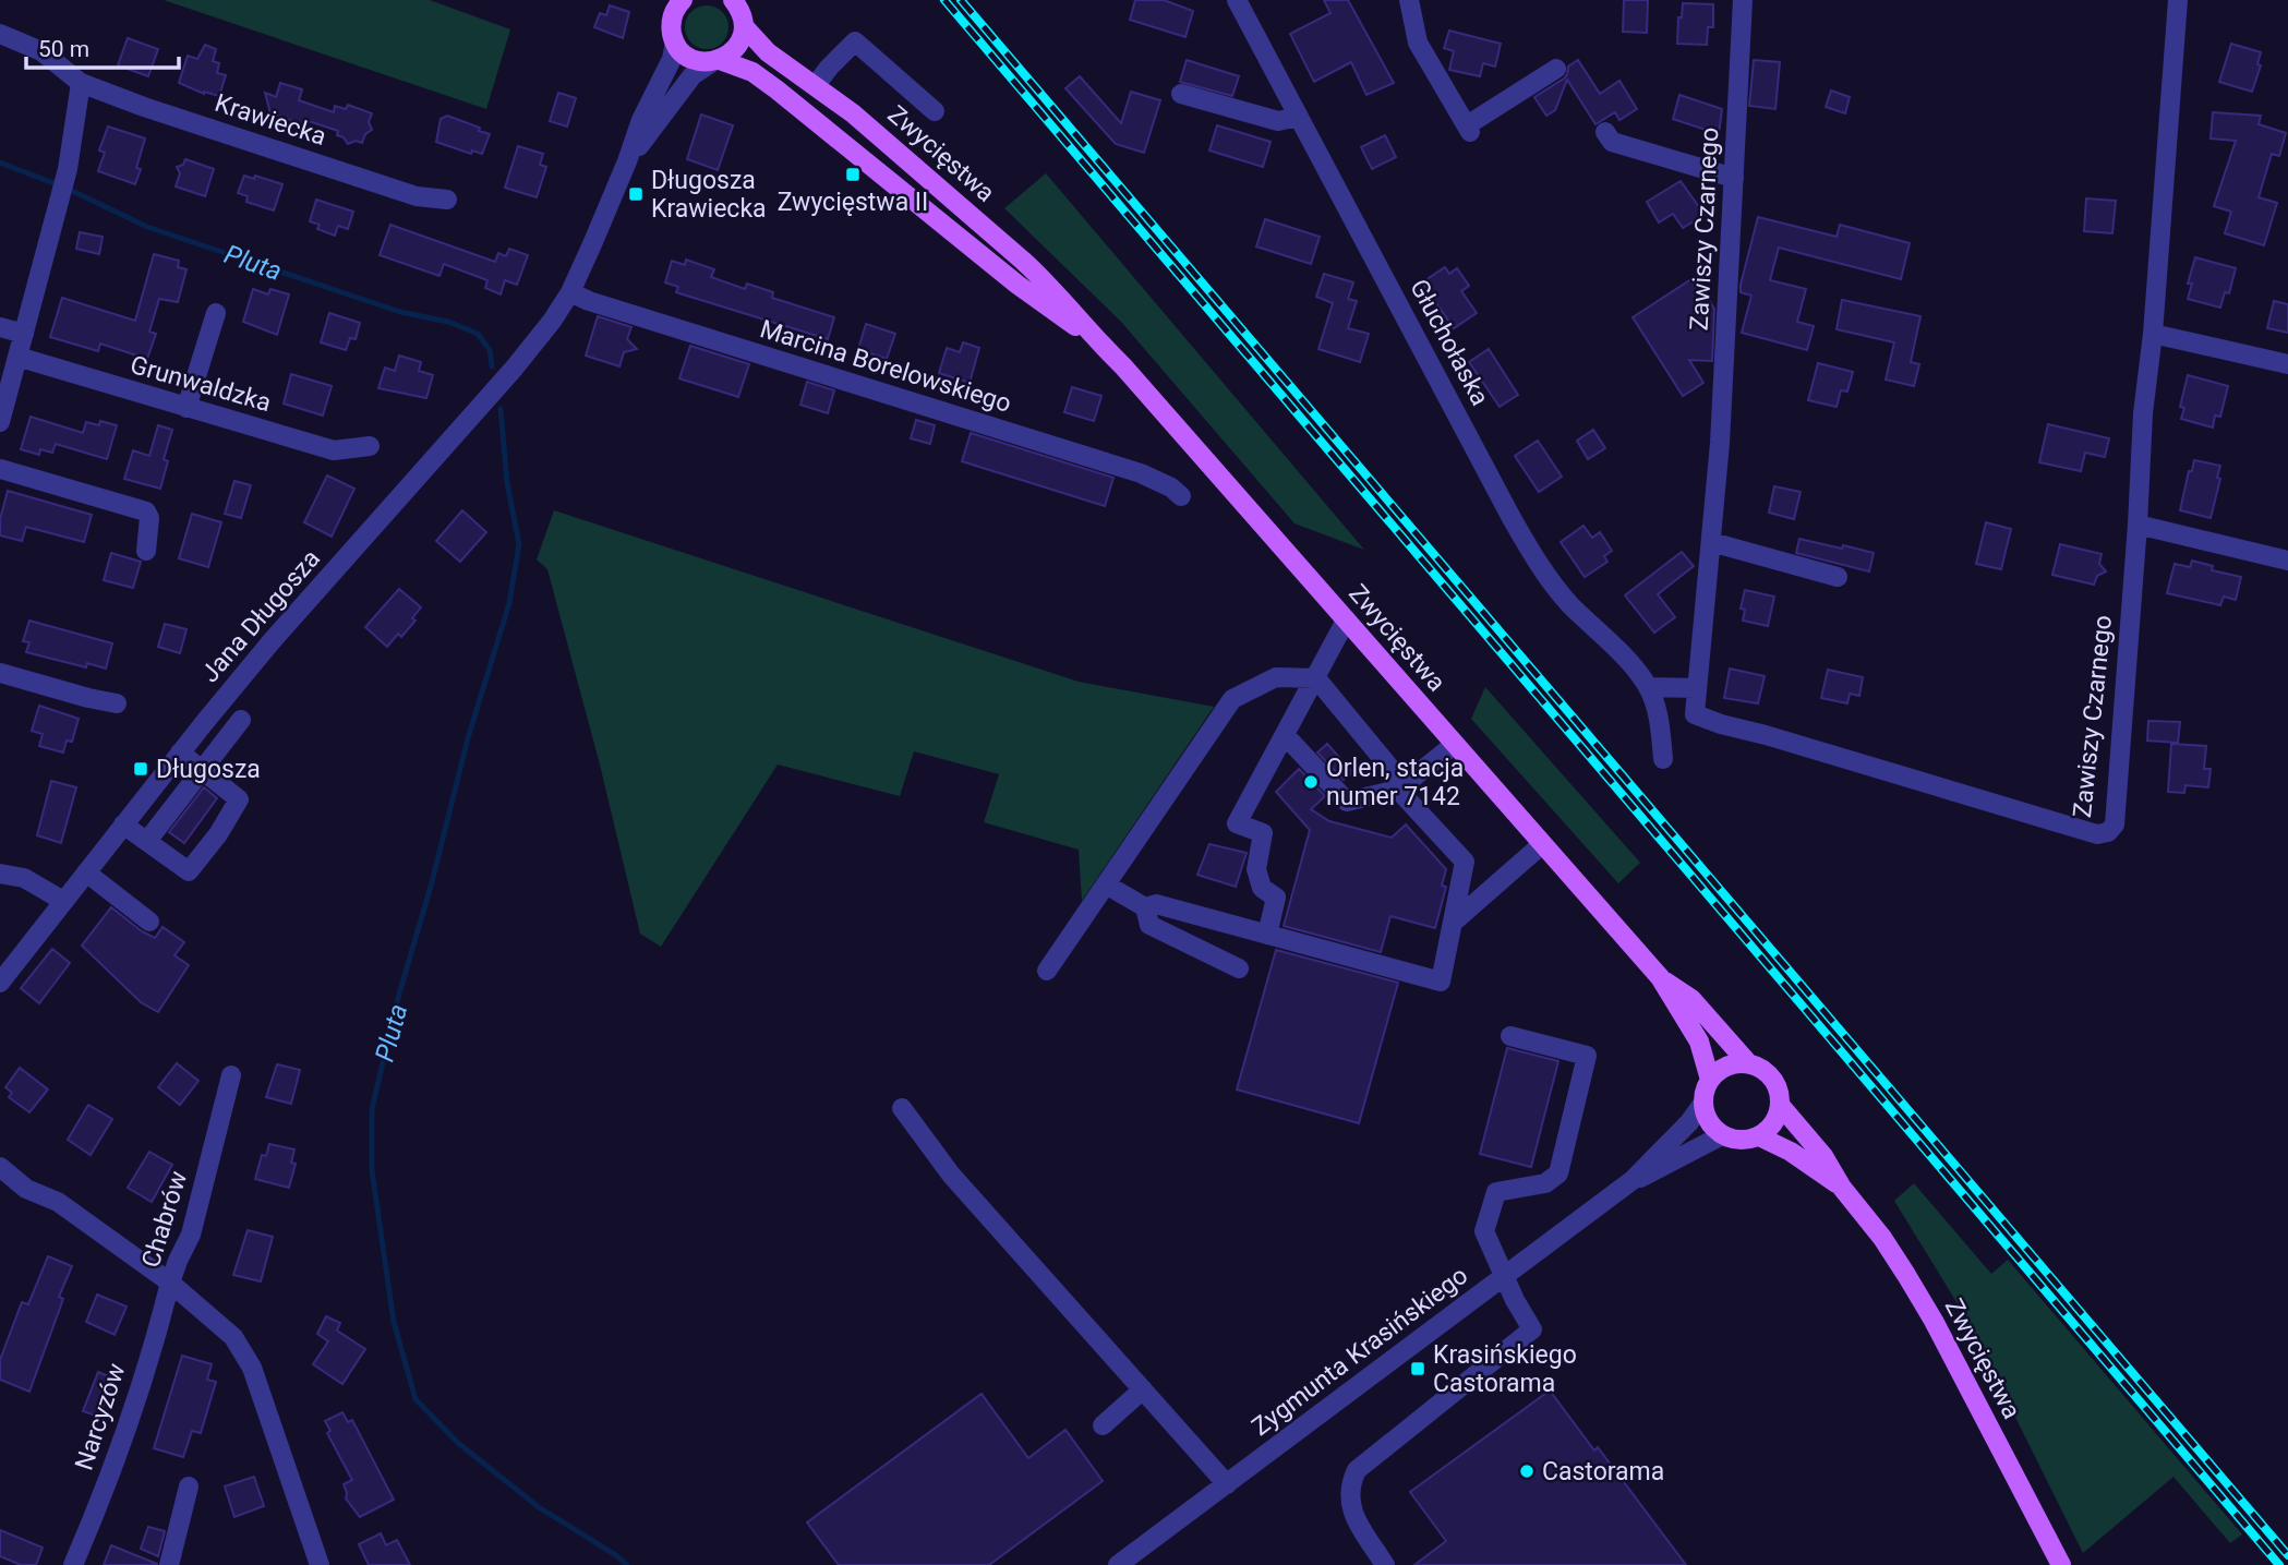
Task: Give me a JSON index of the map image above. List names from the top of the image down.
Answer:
{
  "streets": {
    "main road": ["Zwycięstwa"],
    "street": [
      "Krawiecka",
      "Zawiszy Czarnego",
      "Głuchołaska",
      "Marcina Borelowskiego",
      "Grunwaldzka",
      "Jana Długosza",
      "Chabrów",
      "Zygmunta Krasińskiego",
      "Narcyzów"
    ]
  },
  "crossings": [
    ["Zwycięstwa", "Zygmunta Krasińskiego"],
    ["Marcina Borelowskiego", "Jana Długosza"],
    ["Chabrów", "Narcyzów"]
  ],
  "water": ["Pluta"],
  "places": {
    "transit": [
      "Zwycięstwa II",
      "Długosza Krawiecka",
      "Długosza",
      "Krasińskiego Castorama"
    ],
    "other": ["Orlen, stacja numer 7142", "Castorama"]
  },
  "scale_bar": "50 m"
}
